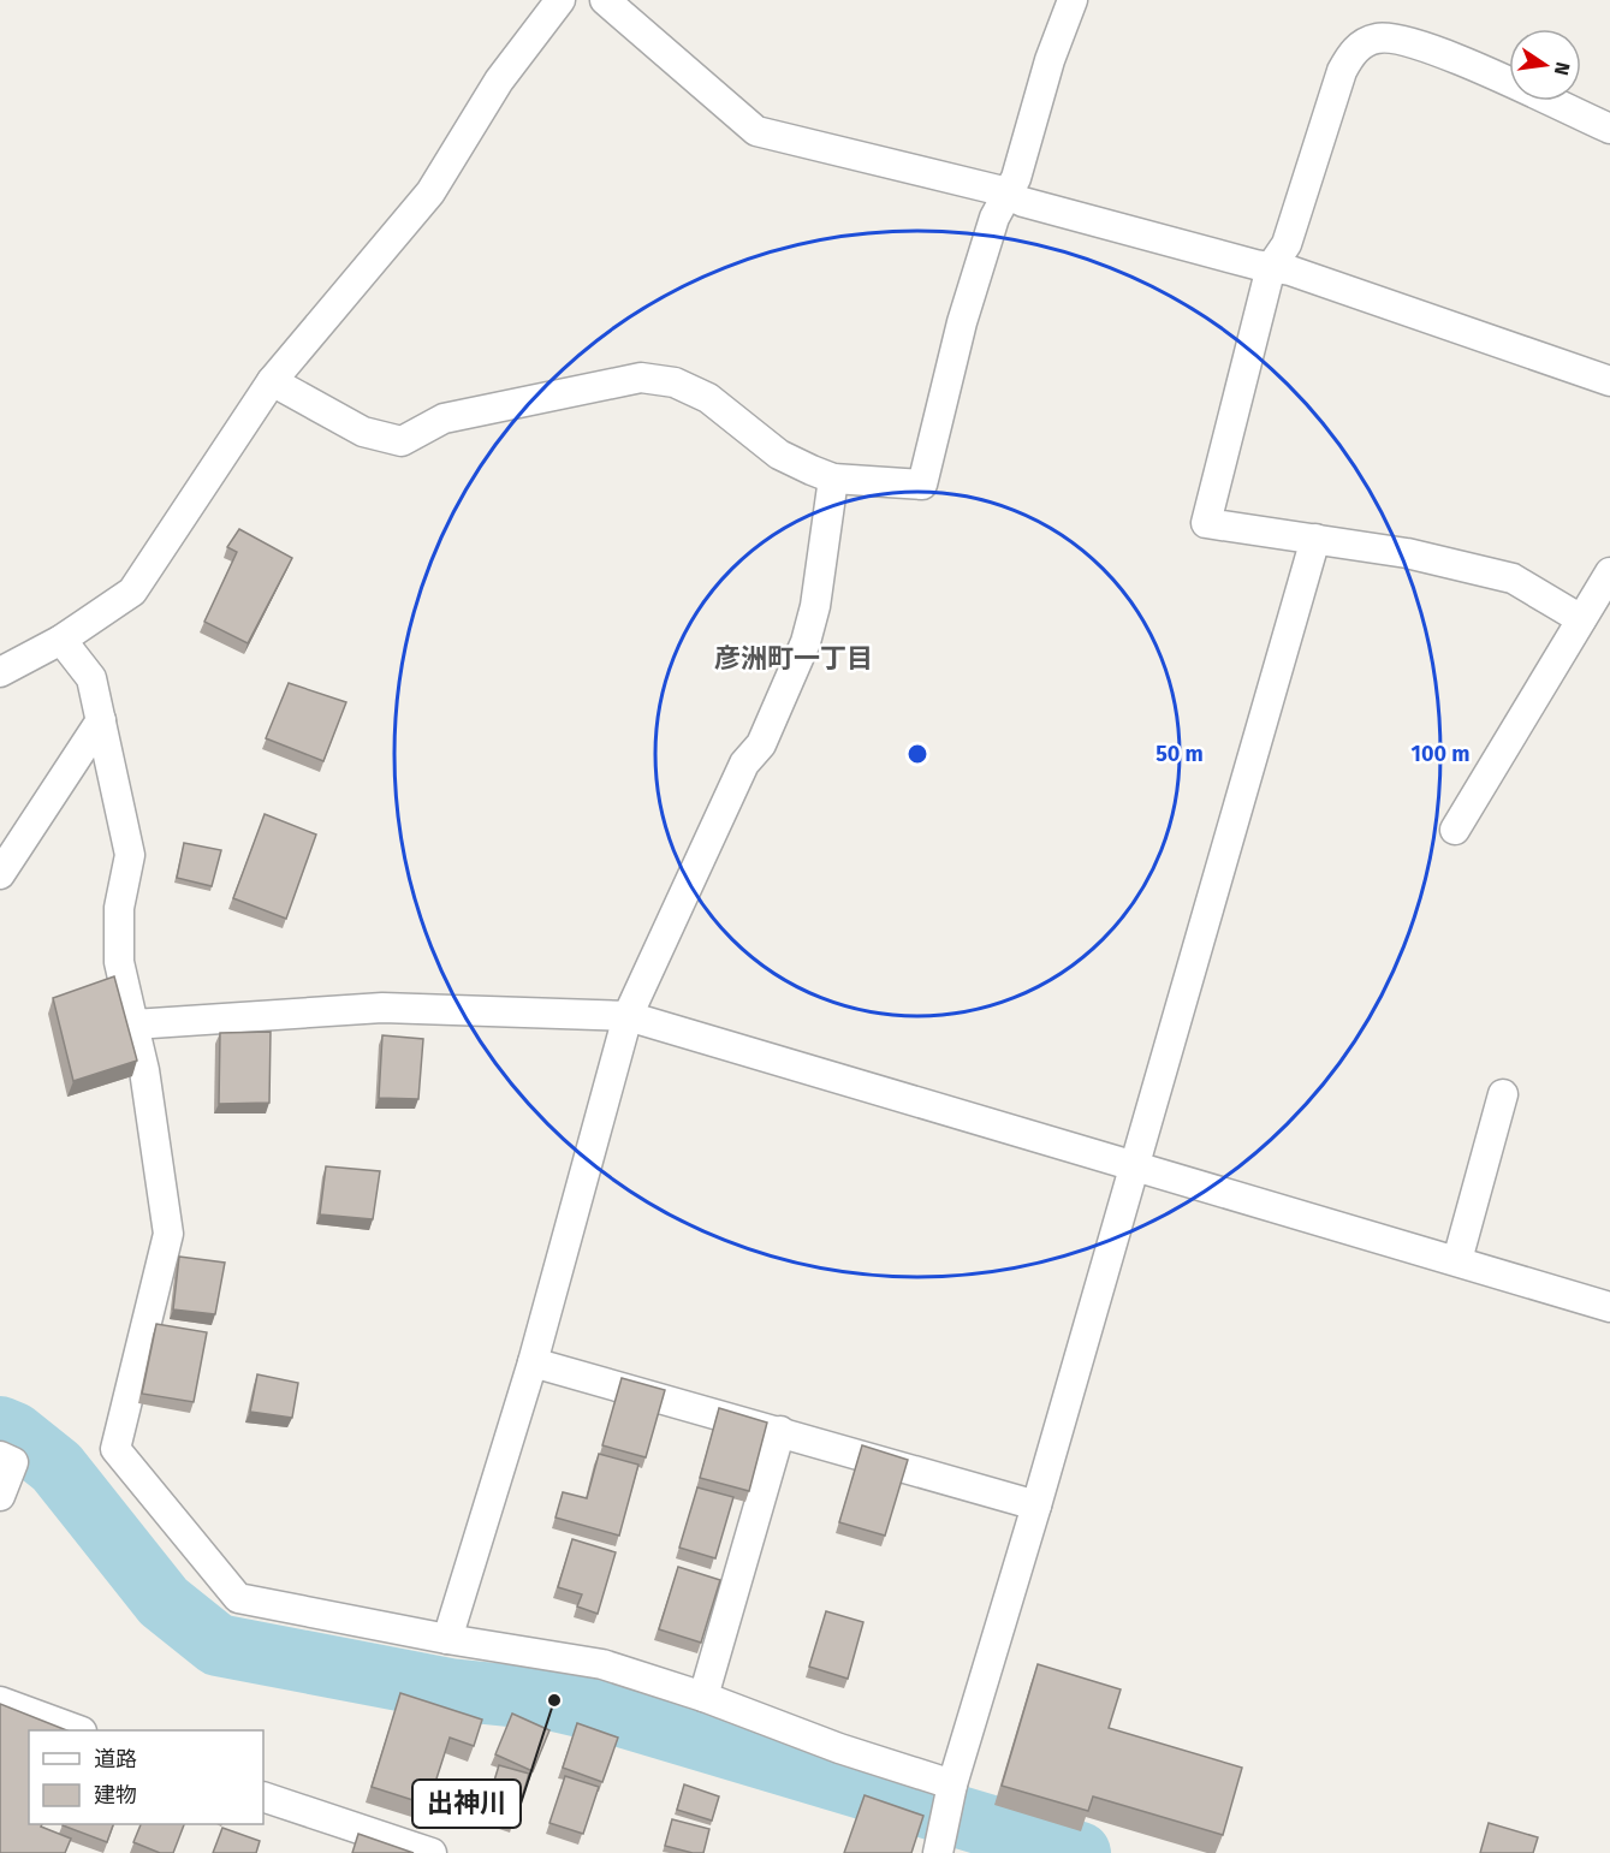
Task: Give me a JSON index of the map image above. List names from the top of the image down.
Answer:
{
  "districts": ["彦洲町一丁目"],
  "places": ["出神川"],
  "legend": ["道路", "建物"],
  "north": "right",
  "rings": ["50 m", "100 m"]
}
